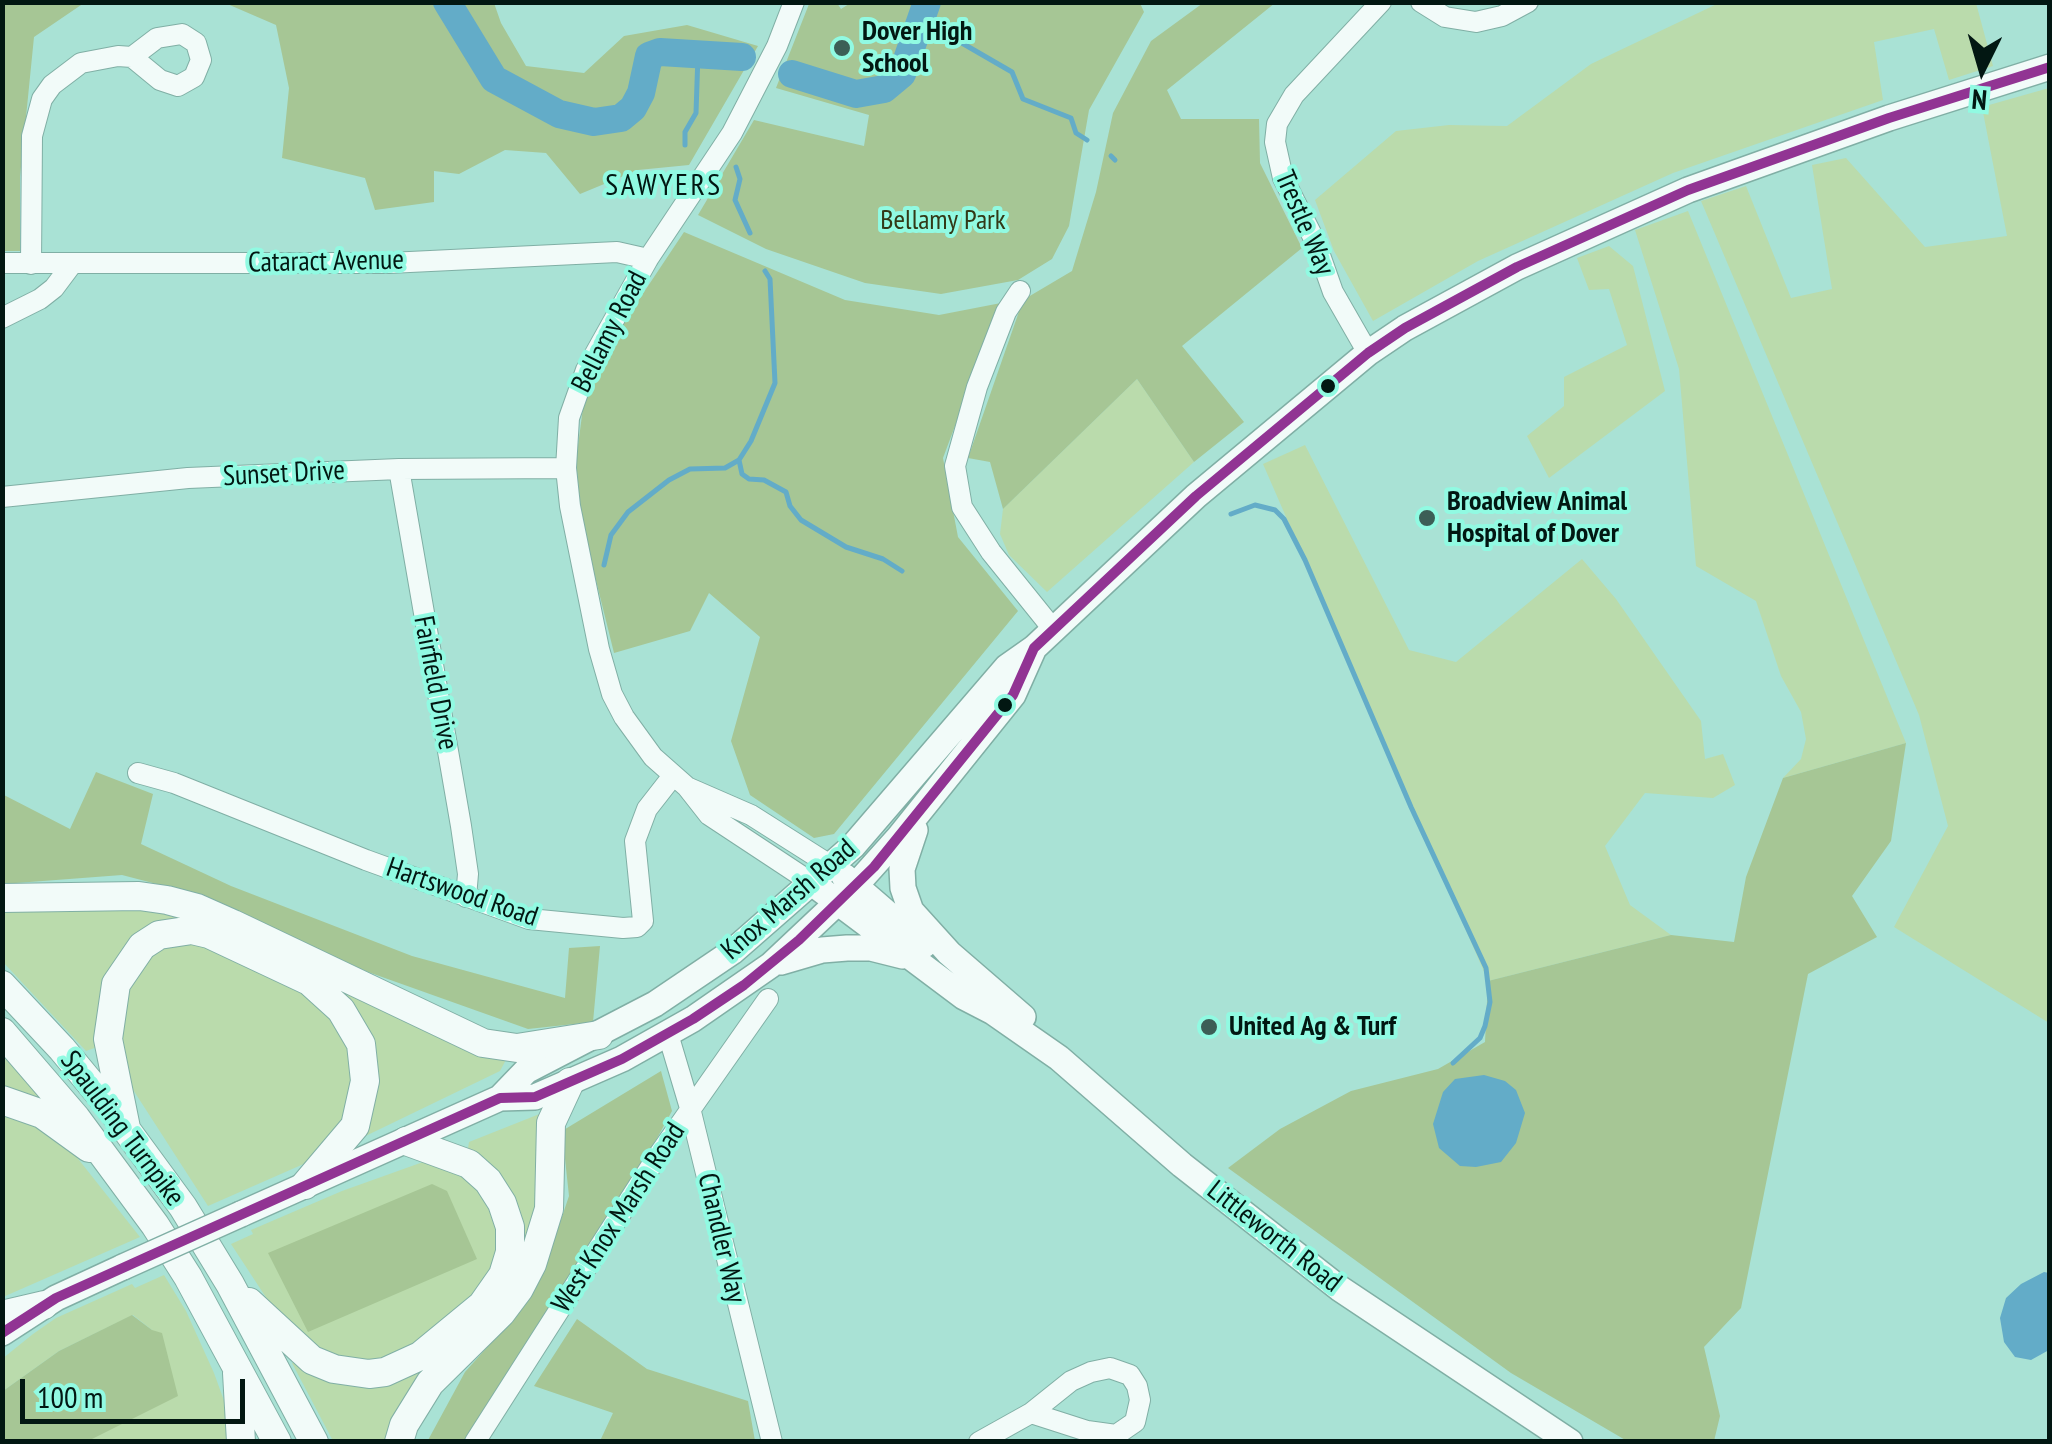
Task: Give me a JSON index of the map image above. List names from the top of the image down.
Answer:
{
  "streets": {
    "highway": ["Spaulding Turnpike"],
    "main road": ["Knox Marsh Road", "Littleworth Road"],
    "street": [
      "Trestle Way",
      "Cataract Avenue",
      "Bellamy Road",
      "Sunset Drive",
      "Fairfield Drive",
      "Hartswood Road",
      "West Knox Marsh Road",
      "Chandler Way"
    ]
  },
  "crossings": [
    ["Trestle Way", "Knox Marsh Road"],
    ["Cataract Avenue", "Bellamy Road"],
    ["Bellamy Road", "Sunset Drive"],
    ["Bellamy Road", "Hartswood Road"],
    ["Bellamy Road", "Knox Marsh Road"],
    ["Bellamy Road", "Littleworth Road"],
    ["Sunset Drive", "Fairfield Drive"],
    ["Fairfield Drive", "Hartswood Road"],
    ["Knox Marsh Road", "Littleworth Road"],
    ["Knox Marsh Road", "Chandler Way"],
    ["West Knox Marsh Road", "Chandler Way"]
  ],
  "districts": ["SAWYERS"],
  "parks": ["Bellamy Park"],
  "places": ["Dover High School", "Broadview Animal Hospital of Dover", "United Ag & Turf"],
  "scale_bar": "100 m",
  "north": "bottom"
}
